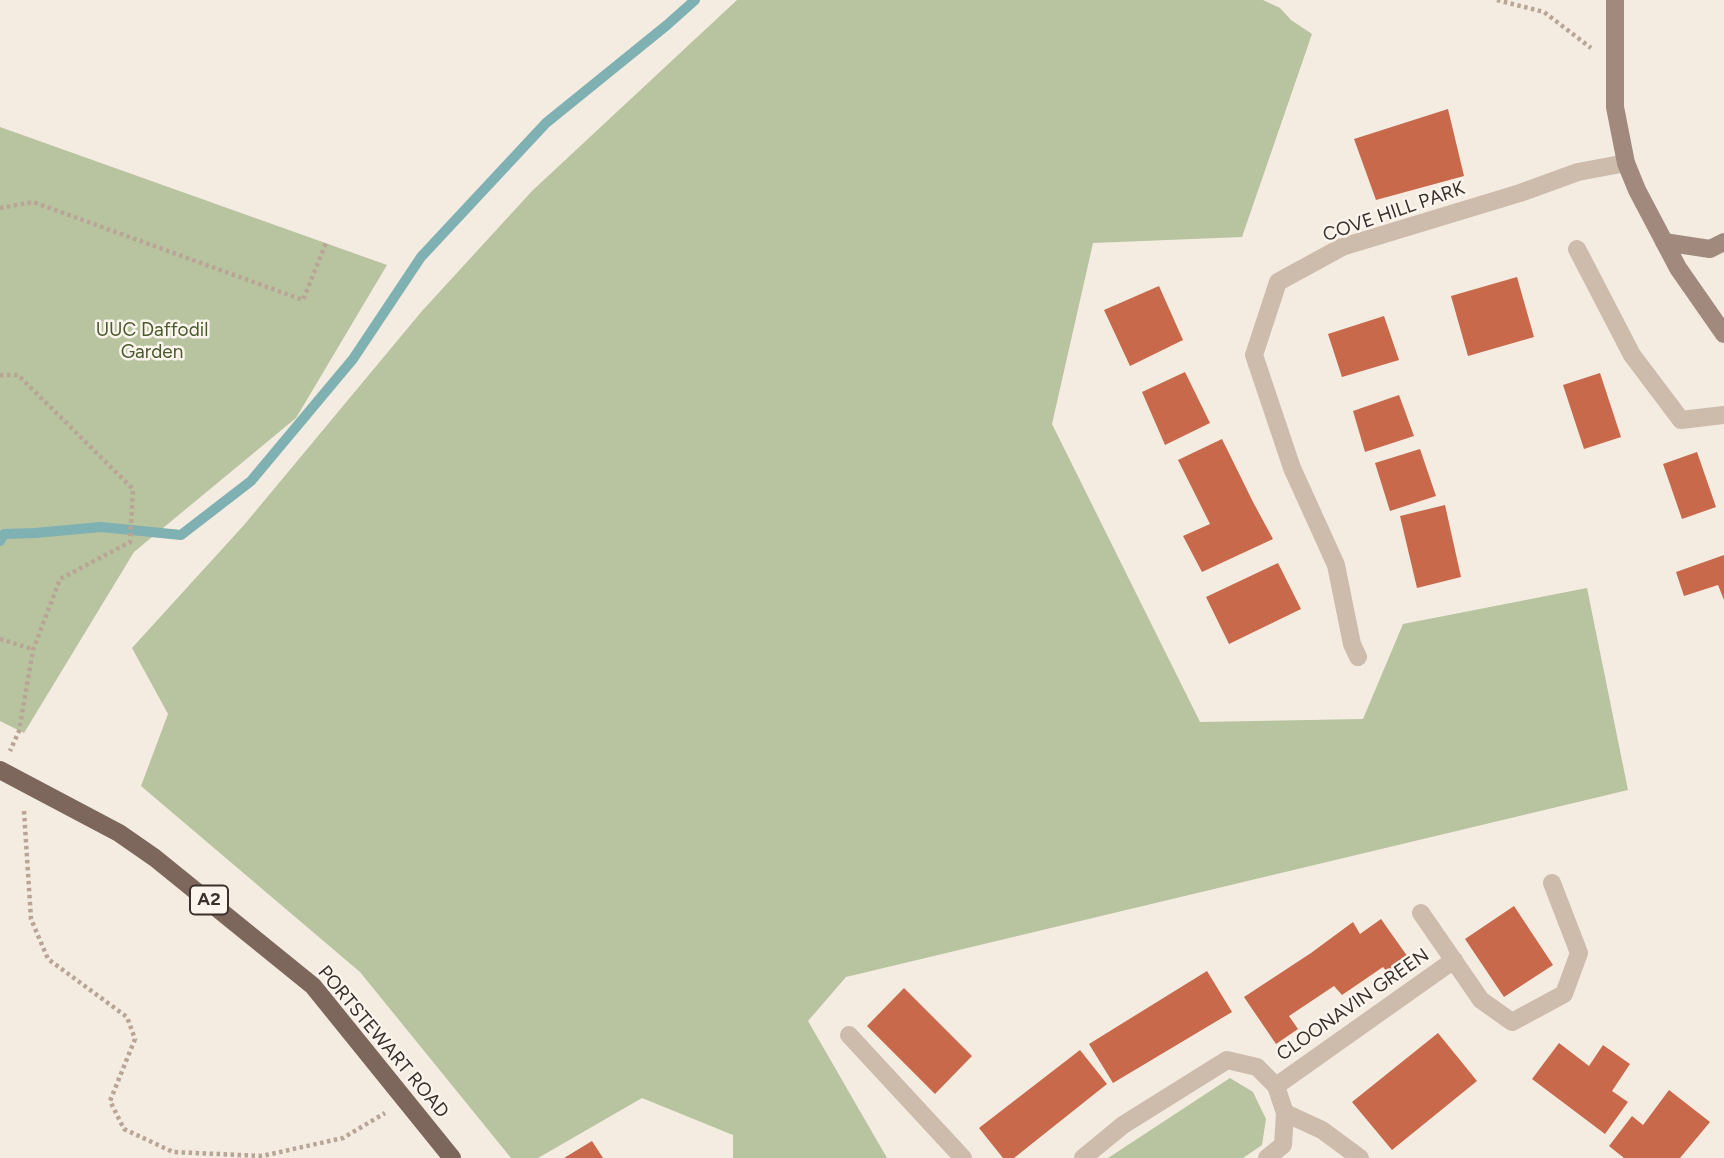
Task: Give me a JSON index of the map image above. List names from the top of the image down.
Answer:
{
  "streets": {
    "main road": ["A2", "PORTSTEWART ROAD"],
    "street": ["COVE HILL PARK", "CLOONAVIN GREEN"]
  },
  "parks": ["UUC Daffodil Garden"]
}
